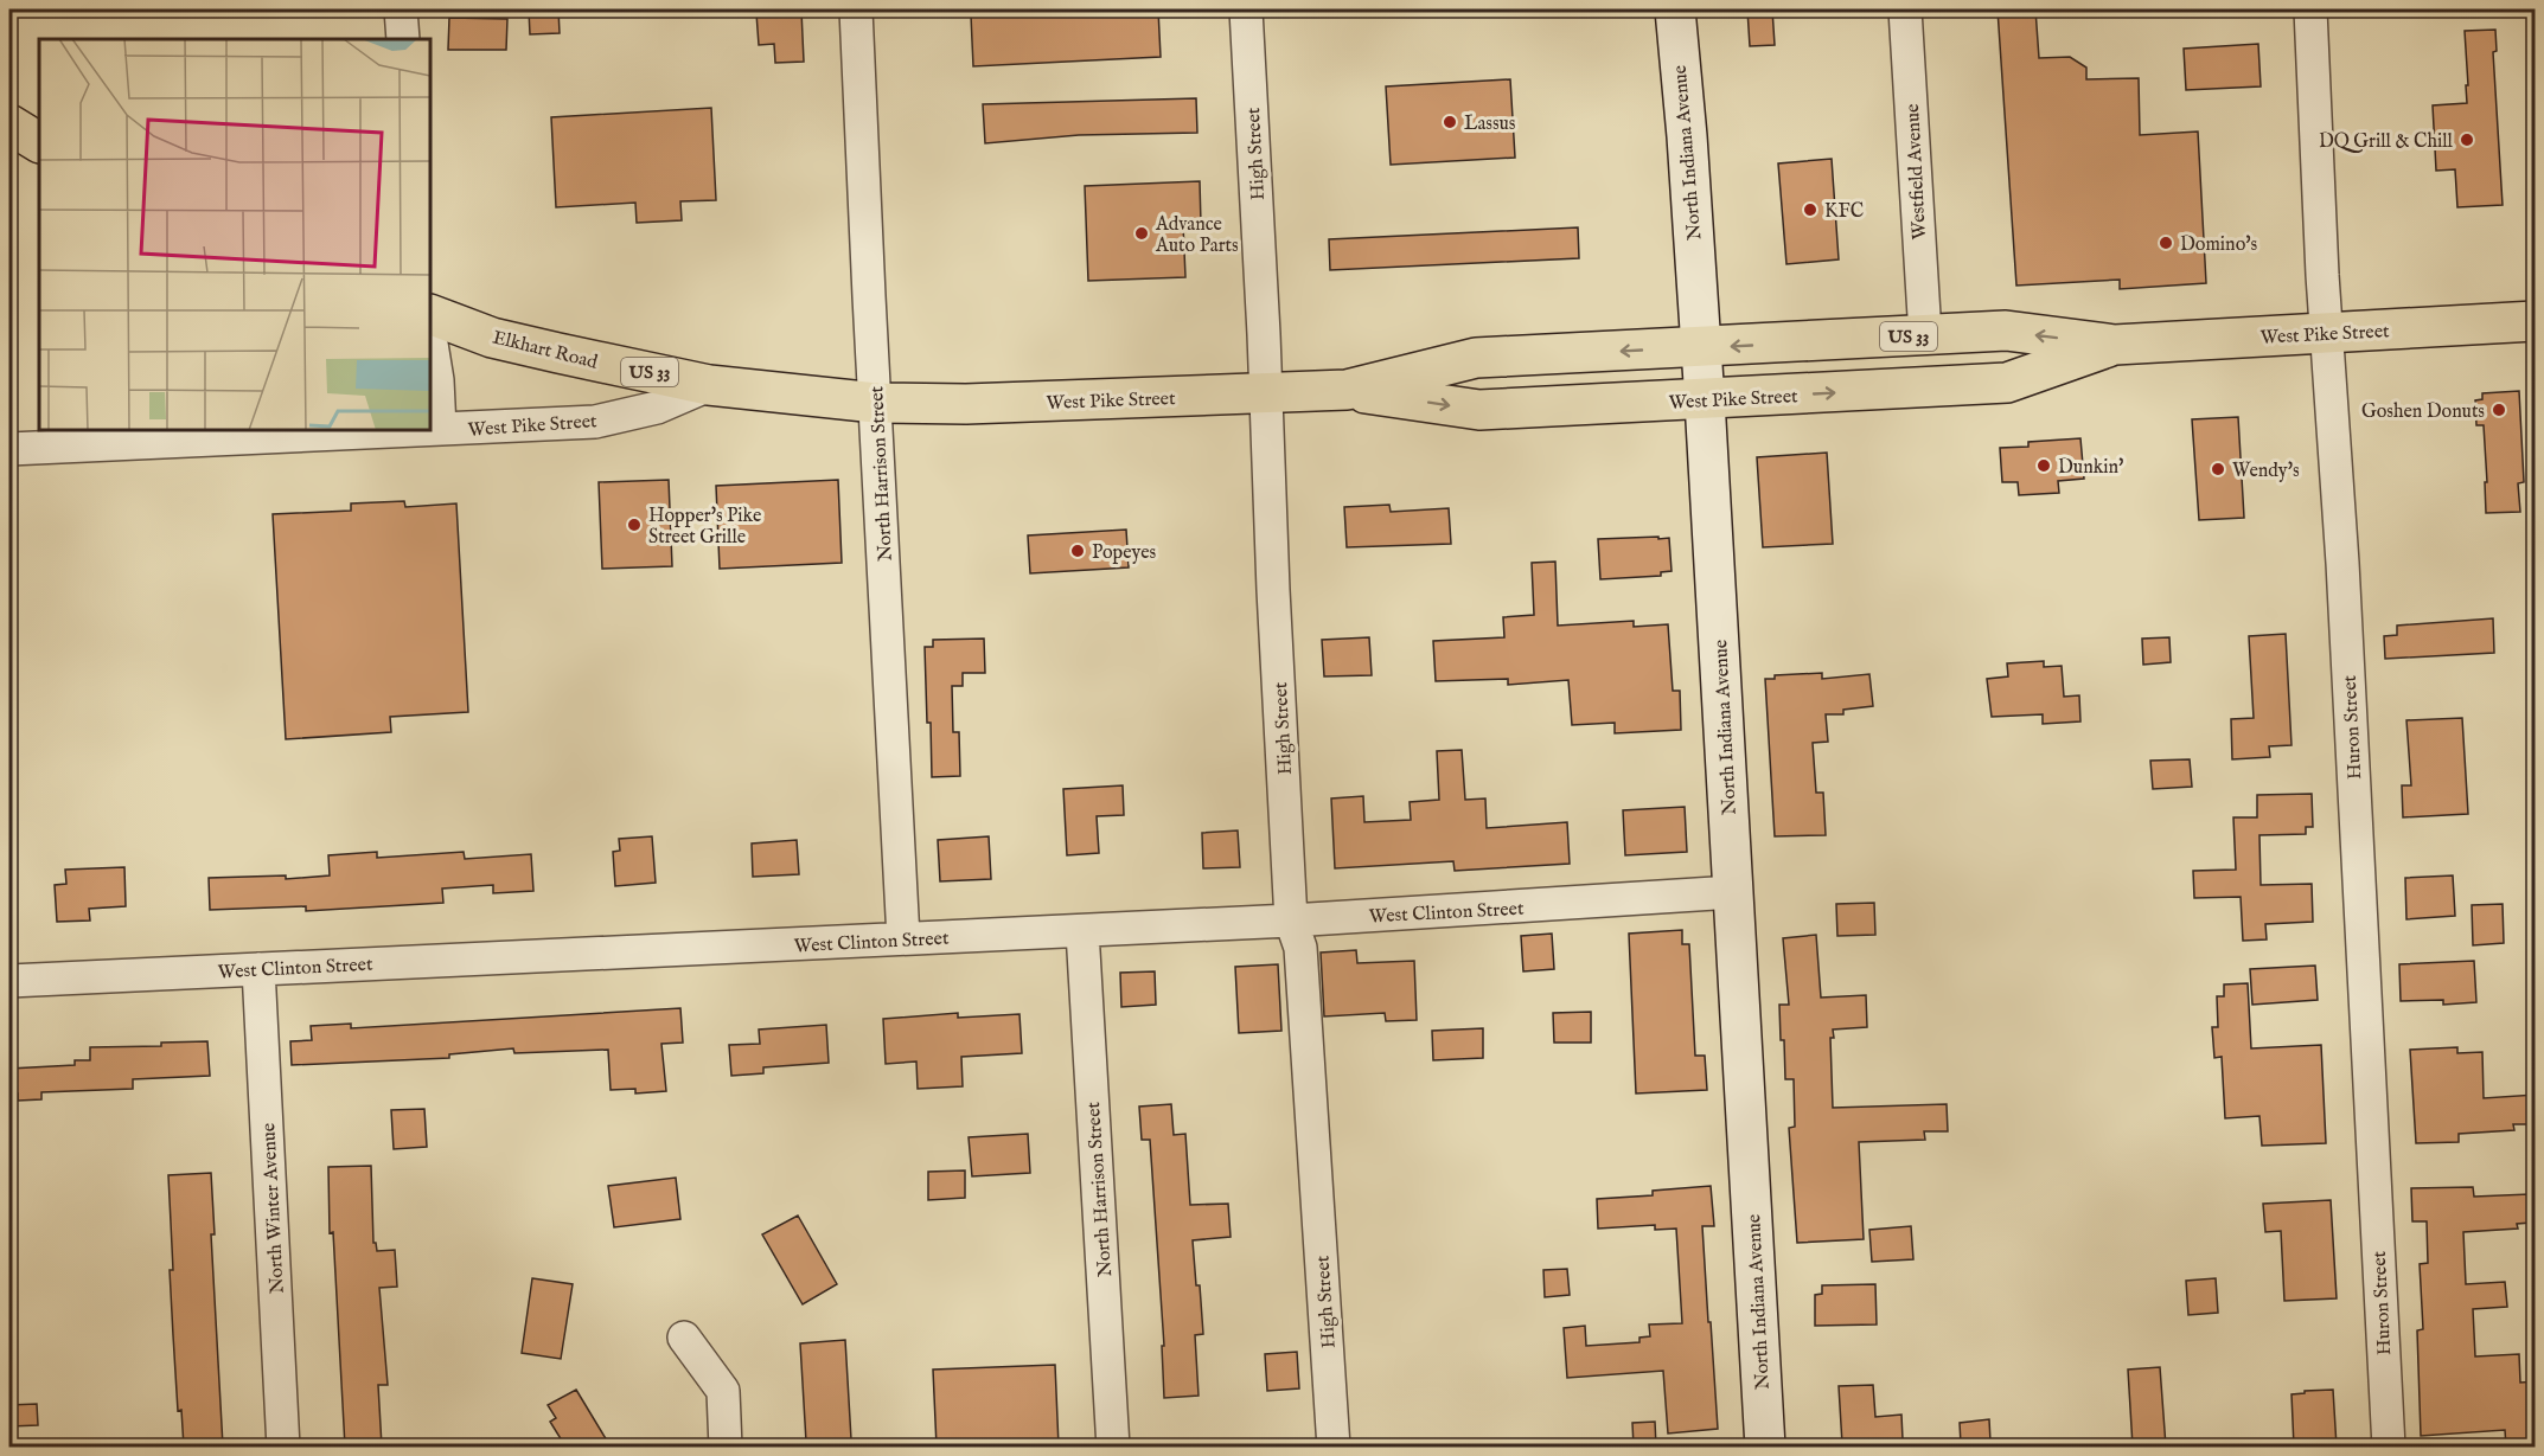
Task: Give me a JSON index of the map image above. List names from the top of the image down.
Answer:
{
  "streets": {
    "highway": ["West Pike Street", "US 33", "Elkhart Road"],
    "street": [
      "North Indiana Avenue",
      "High Street",
      "Westfield Avenue",
      "North Harrison Street",
      "Huron Street",
      "West Clinton Street",
      "North Winter Avenue"
    ]
  },
  "crossings": [
    ["North Indiana Avenue", "West Pike Street"],
    ["North Indiana Avenue", "West Clinton Street"],
    ["High Street", "West Pike Street"],
    ["High Street", "West Clinton Street"],
    ["Westfield Avenue", "West Pike Street"],
    ["West Pike Street", "Elkhart Road"],
    ["West Pike Street", "North Harrison Street"],
    ["West Pike Street", "Huron Street"],
    ["Elkhart Road", "North Harrison Street"],
    ["North Harrison Street", "West Clinton Street"],
    ["West Clinton Street", "North Winter Avenue"]
  ],
  "places": [
    "Lassus",
    "DQ Grill & Chill",
    "KFC",
    "Advance Auto Parts",
    "Domino's",
    "Goshen Donuts",
    "Dunkin'",
    "Wendy's",
    "Hopper's Pike Street Grille",
    "Popeyes"
  ]
}
